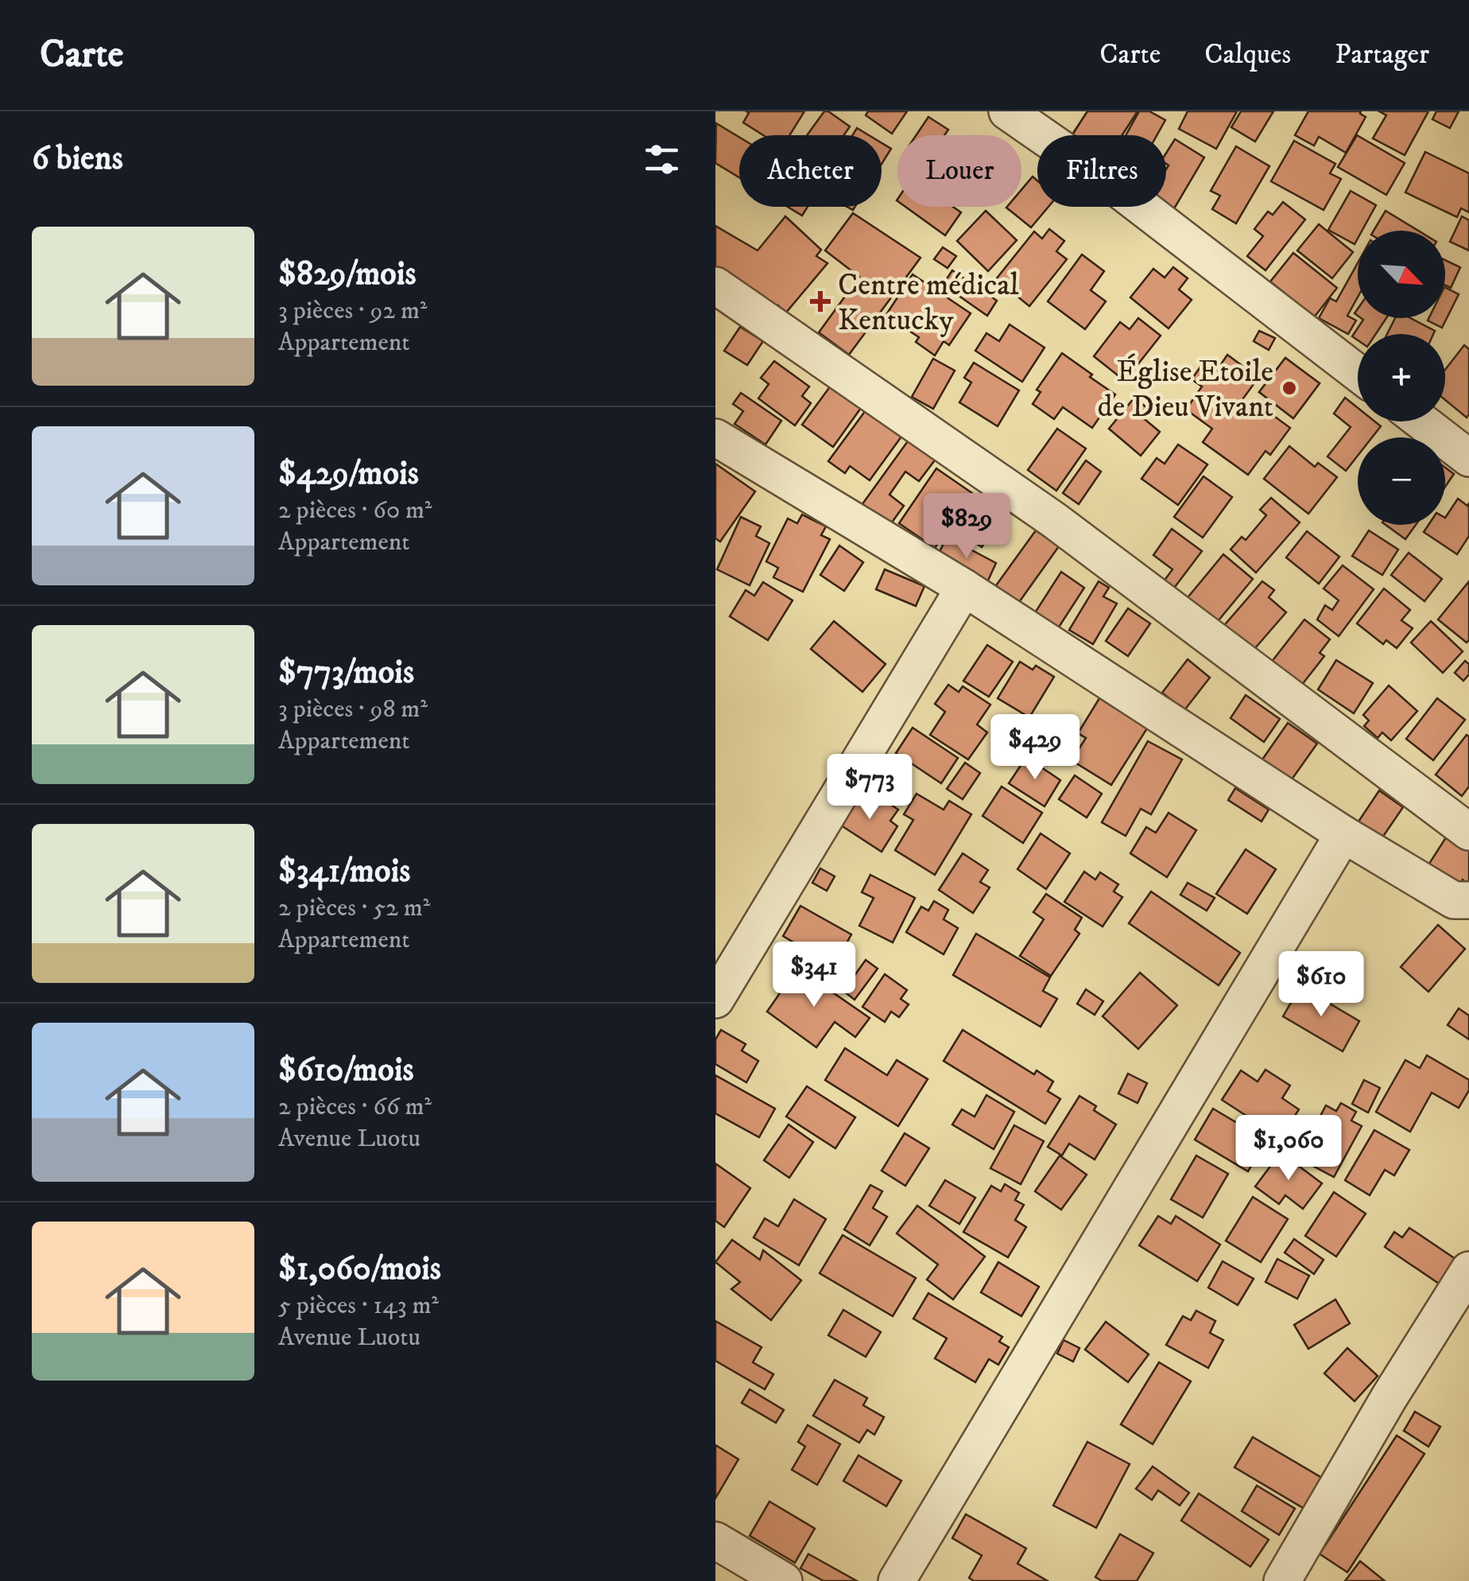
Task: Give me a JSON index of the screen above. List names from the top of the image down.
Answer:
{
  "places": {
    "health": ["Centre médical Kentucky"],
    "other": ["Église Etoile de Dieu Vivant"]
  },
  "north": "bottom right",
  "page": {
    "header": "Carte",
    "nav": ["Carte", "Calques", "Partager"],
    "heading": "6 biens",
    "chip": ["Acheter", "Louer", "Filtres"],
    "list": [
      {
        "name": "$829/mois",
        "note": "3 pièces · 92 m² · Appartement"
      },
      {
        "name": "$429/mois",
        "note": "2 pièces · 60 m² · Appartement"
      },
      {
        "name": "$773/mois",
        "note": "3 pièces · 98 m² · Appartement"
      },
      {
        "name": "$341/mois",
        "note": "2 pièces · 52 m² · Appartement"
      },
      {
        "name": "$610/mois",
        "note": "2 pièces · 66 m² · Avenue Luotu"
      },
      {
        "name": "$1,060/mois",
        "note": "5 pièces · 143 m² · Avenue Luotu"
      }
    ],
    "map_buttons": ["+", "−"],
    "price": [
      "$829",
      "$429",
      "$773",
      "$341",
      "$610",
      "$1,060"
    ]
  }
}
